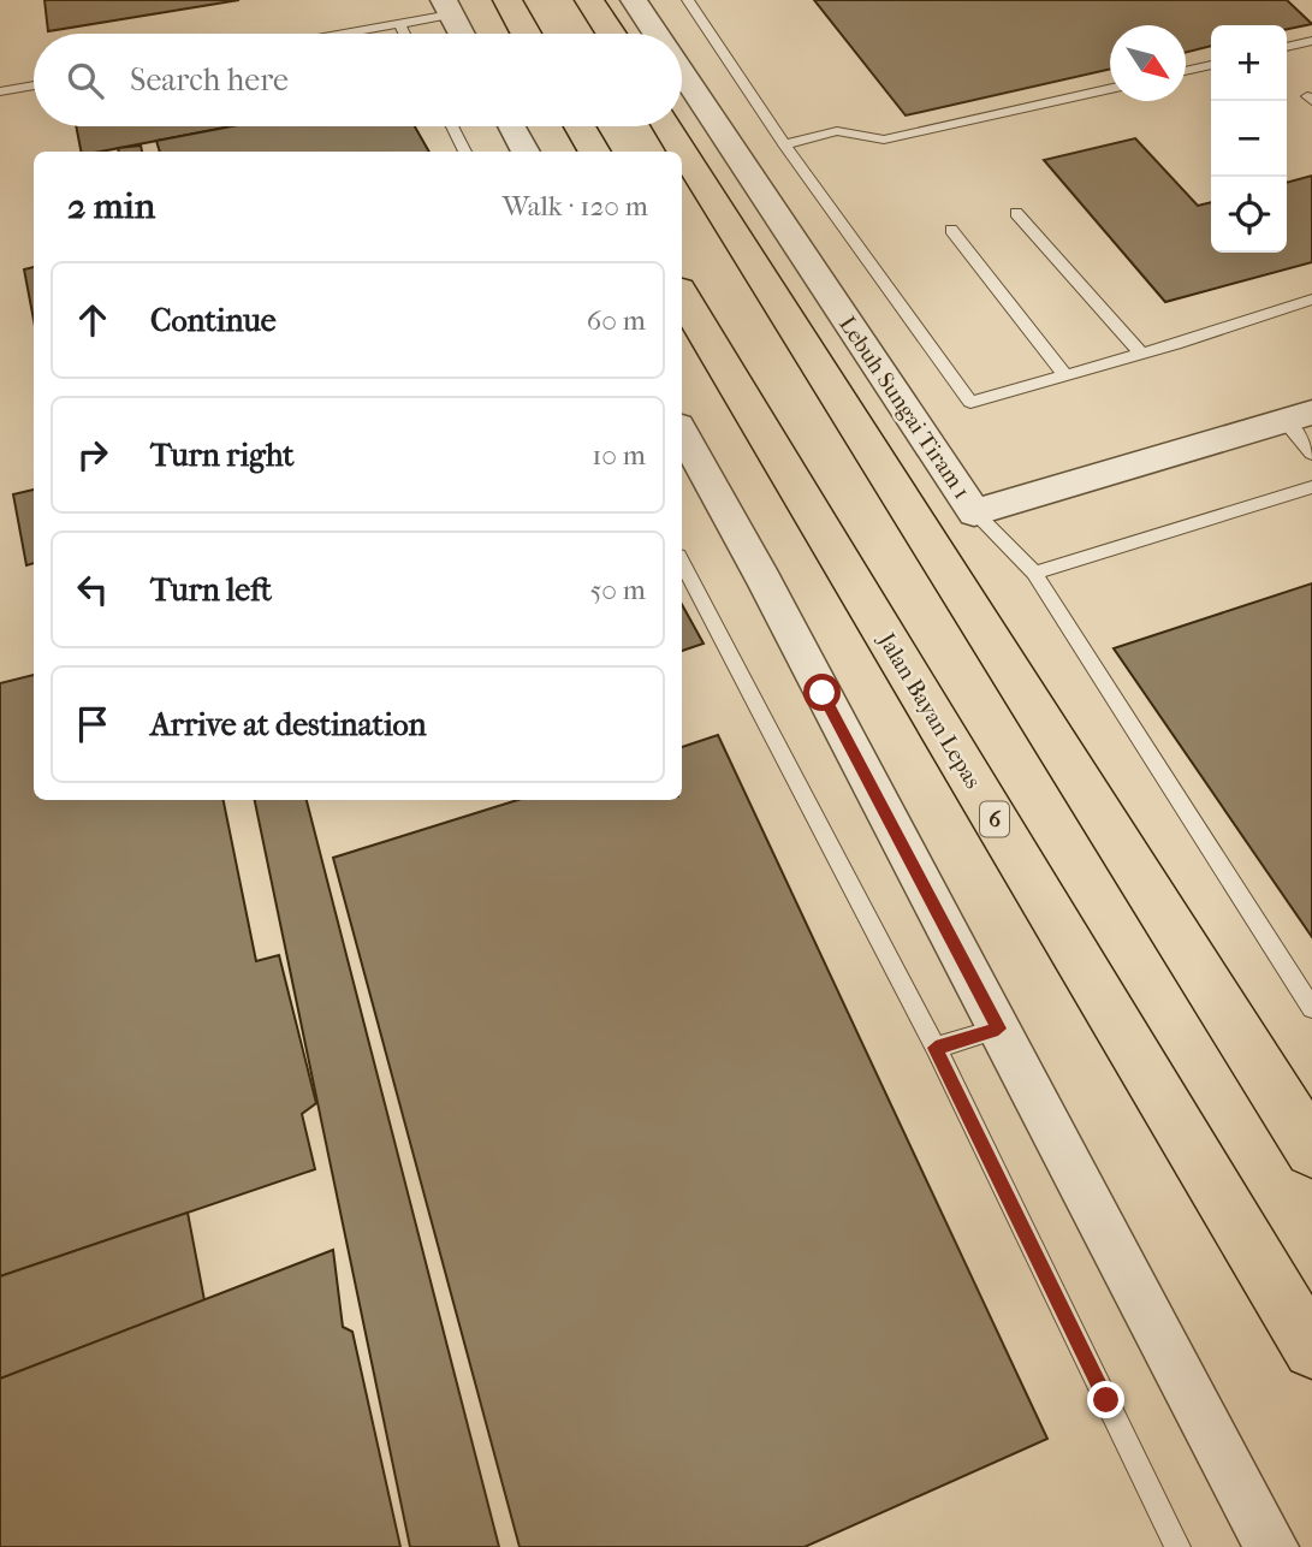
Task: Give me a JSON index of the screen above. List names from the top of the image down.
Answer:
{
  "streets": {
    "highway": ["Jalan Bayan Lepas", "6"],
    "street": ["Lebuh Sungai Tiram 1"]
  },
  "north": "bottom right",
  "page": {
    "map_buttons": ["+", "−"],
    "search": "Search here",
    "heading": ["2 min", "Walk · 120 m"],
    "list": [
      ["Continue", "60 m"],
      ["Turn right", "10 m"],
      ["Turn left", "50 m"],
      "Arrive at destination"
    ]
  }
}
